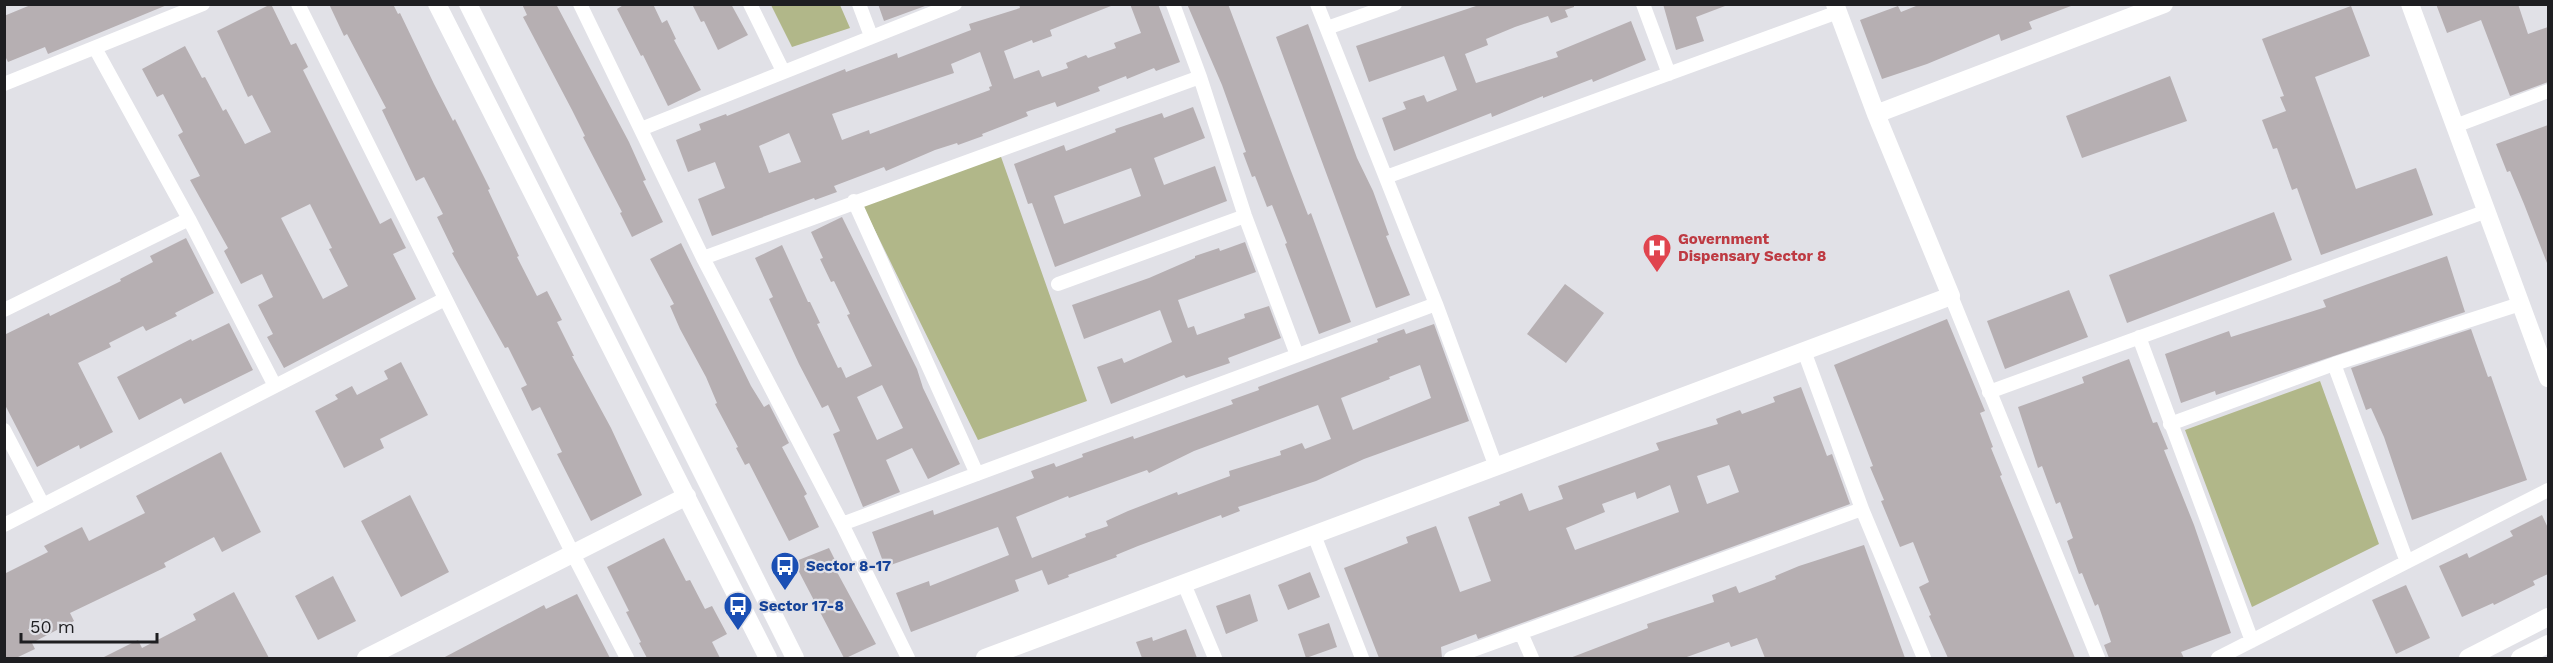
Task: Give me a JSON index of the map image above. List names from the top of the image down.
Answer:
{
  "places": {
    "hospital": ["Government Dispensary Sector 8"],
    "bus stop": ["Sector 8-17", "Sector 17-8"]
  },
  "scale_bar": "50 m"
}
